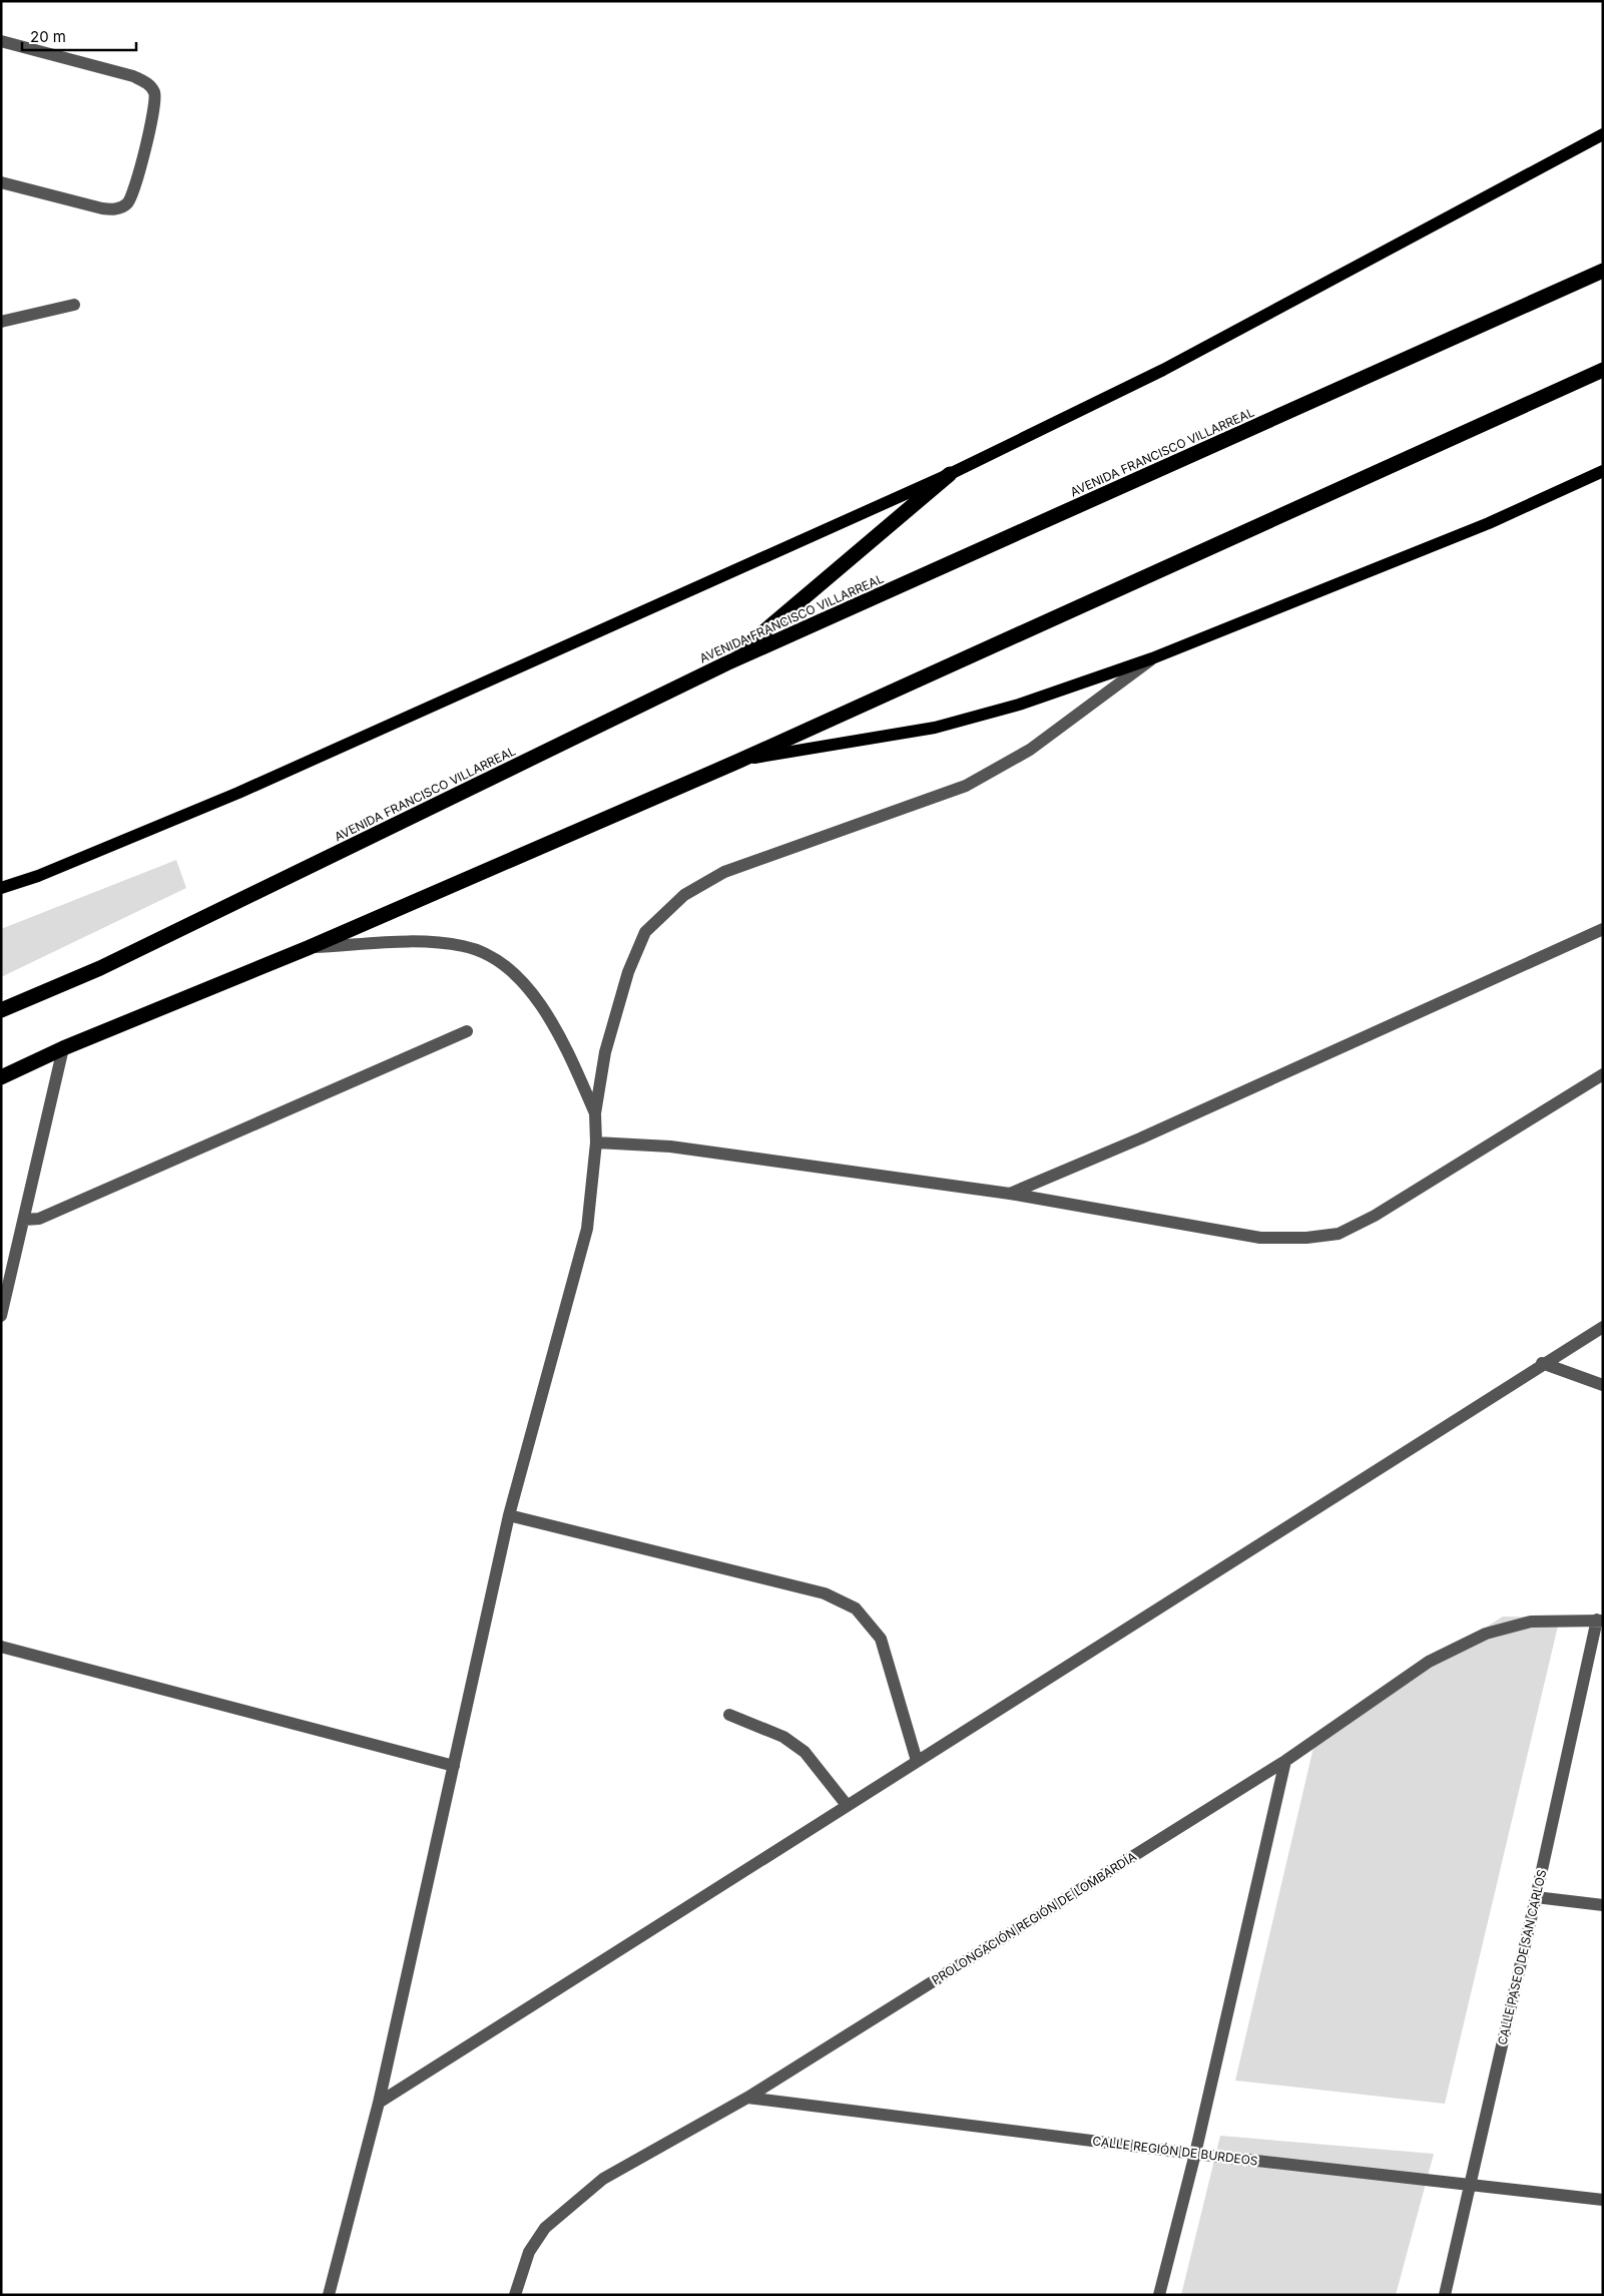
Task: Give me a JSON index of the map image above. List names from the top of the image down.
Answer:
{
  "streets": {
    "highway": ["AVENIDA FRANCISCO VILLARREAL"],
    "street": ["PROLONGACIÓN REGIÓN DE LOMBARDÍA", "CALLE PASEO DE SAN CARLOS", "CALLE REGIÓN DE BURDEOS"]
  },
  "crossings": [
    ["PROLONGACIÓN REGIÓN DE LOMBARDÍA", "CALLE PASEO DE SAN CARLOS"],
    ["PROLONGACIÓN REGIÓN DE LOMBARDÍA", "CALLE REGIÓN DE BURDEOS"],
    ["CALLE PASEO DE SAN CARLOS", "CALLE REGIÓN DE BURDEOS"]
  ],
  "scale_bar": "20 m"
}
